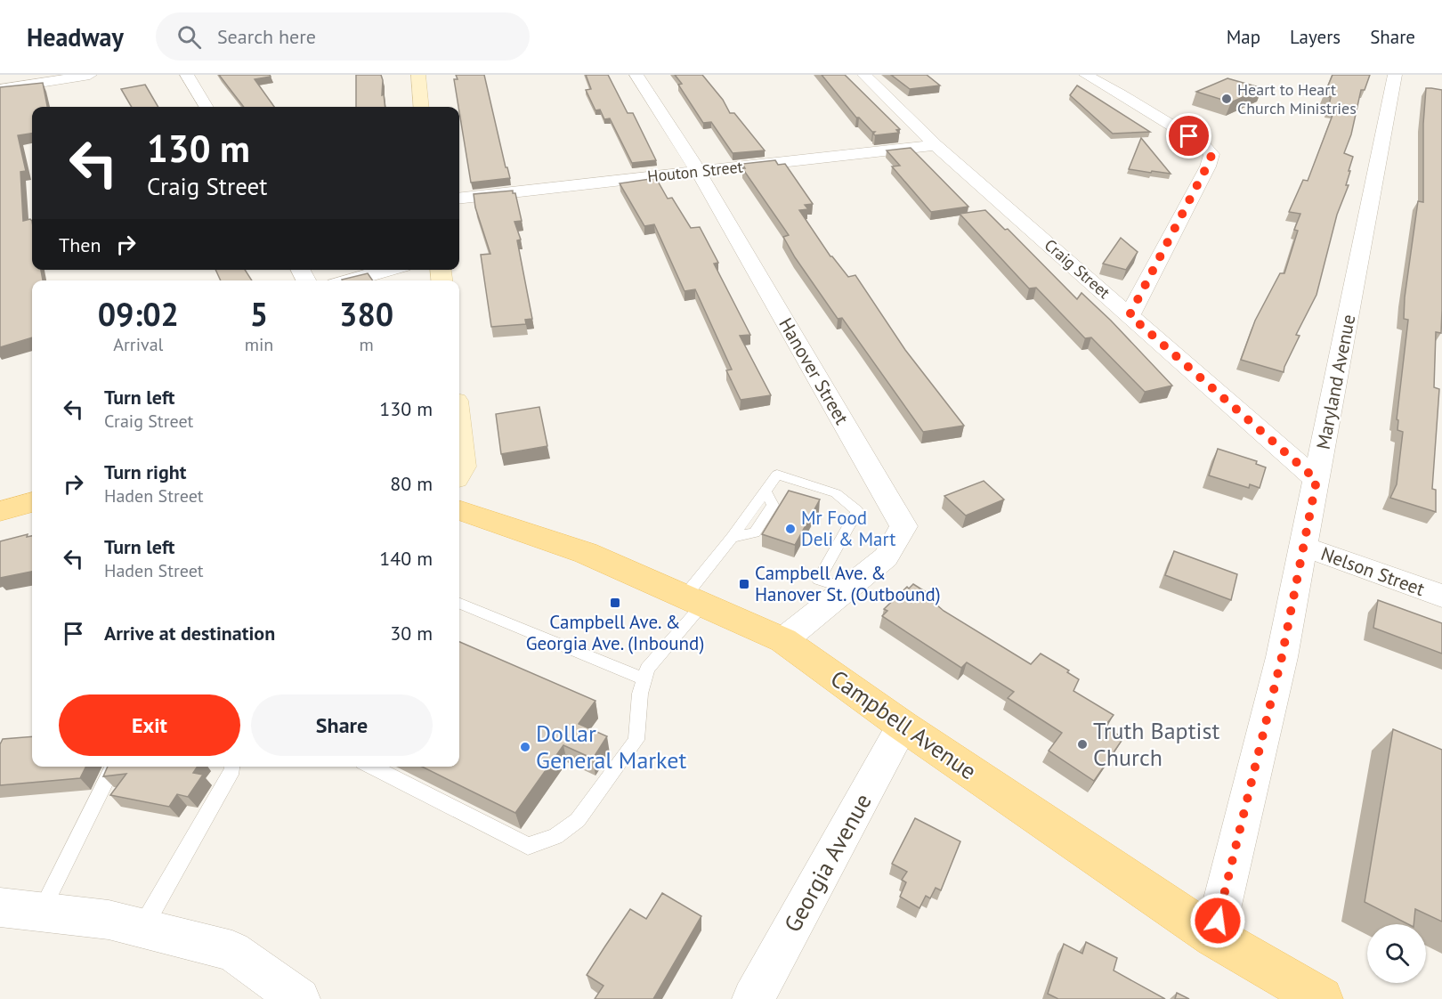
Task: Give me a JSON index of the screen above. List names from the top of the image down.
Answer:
{
  "streets": {
    "main road": ["Campbell Avenue"],
    "street": [
      "Houton Street",
      "Craig Street",
      "Hanover Street",
      "Maryland Avenue",
      "Nelson Street",
      "Georgia Avenue"
    ]
  },
  "crossings": [
    ["Houton Street", "Craig Street"],
    ["Houton Street", "Hanover Street"],
    ["Craig Street", "Maryland Avenue"],
    ["Hanover Street", "Campbell Avenue"],
    ["Maryland Avenue", "Nelson Street"],
    ["Maryland Avenue", "Campbell Avenue"],
    ["Campbell Avenue", "Georgia Avenue"]
  ],
  "places": {
    "other": [
      "Heart to Heart Church Ministries",
      "Mr Food Deli & Mart",
      "Truth Baptist Church",
      "Dollar General Market"
    ],
    "transit": ["Campbell Ave. & Hanover St. (Outbound)", "Campbell Ave. & Georgia Ave. (Inbound)"]
  },
  "page": {
    "header": "Headway",
    "search": "Search here",
    "nav": ["Map", "Layers", "Share"],
    "turn": ["130 m", "Craig Street"],
    "then": "Then",
    "eta": [
      "09:02",
      "Arrival",
      "5",
      "min",
      "380",
      "m"
    ],
    "list": [
      {
        "name": "Turn left",
        "note": "Craig Street",
        "value": "130 m"
      },
      {
        "name": "Turn right",
        "note": "Haden Street",
        "value": "80 m"
      },
      {
        "name": "Turn left",
        "note": "Haden Street",
        "value": "140 m"
      },
      {
        "name": "Arrive at destination",
        "value": "30 m"
      }
    ],
    "buttons": ["Exit", "Share"]
  }
}
